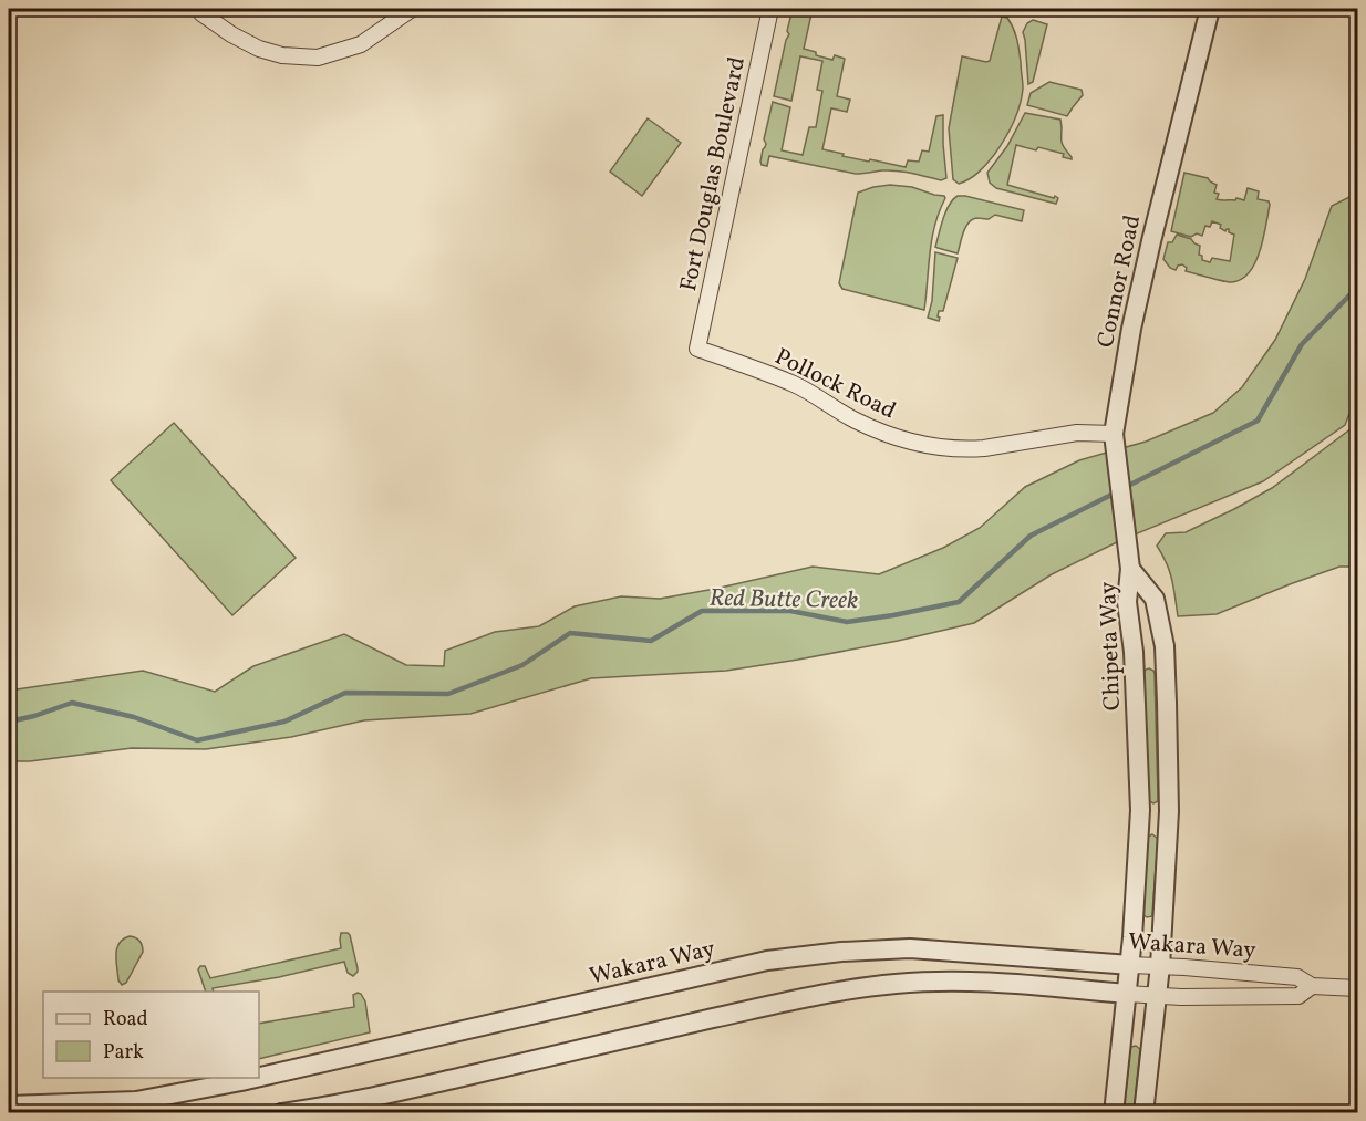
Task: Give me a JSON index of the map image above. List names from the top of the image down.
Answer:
{
  "streets": {
    "street": [
      "Fort Douglas Boulevard",
      "Connor Road",
      "Pollock Road",
      "Chipeta Way",
      "Wakara Way"
    ]
  },
  "crossings": [
    ["Fort Douglas Boulevard", "Pollock Road"],
    ["Connor Road", "Pollock Road"],
    ["Connor Road", "Chipeta Way"],
    ["Chipeta Way", "Wakara Way"]
  ],
  "water": ["Red Butte Creek"],
  "legend": ["Road", "Park"]
}
